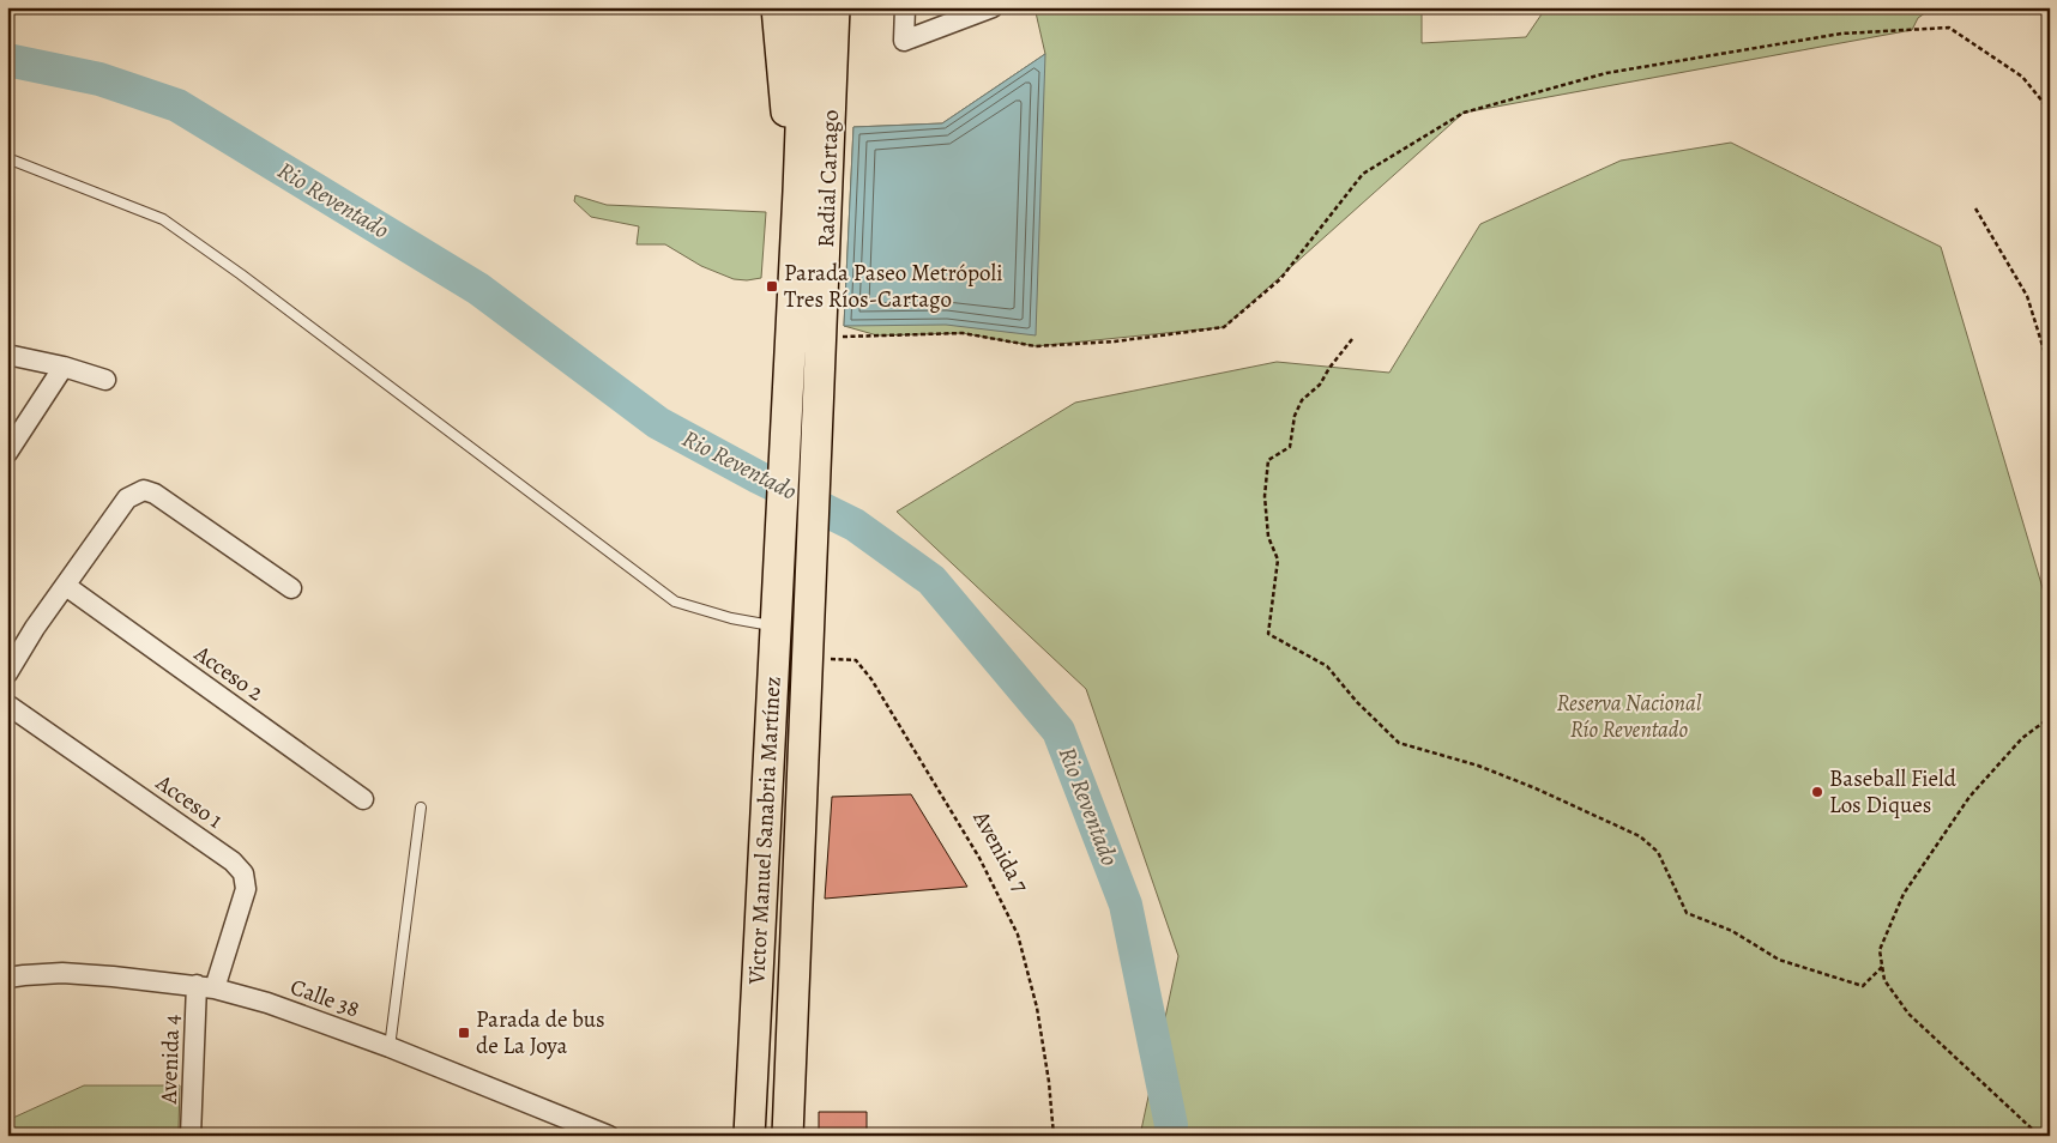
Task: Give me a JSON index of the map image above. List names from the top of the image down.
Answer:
{
  "streets": {
    "main road": ["Radial Cartago", "Victor Manuel Sanabria Martínez"],
    "street": [
      "Acceso 2",
      "Acceso 1",
      "Calle 38",
      "Avenida 4"
    ],
    "path": ["Avenida 7"]
  },
  "crossings": [
    ["Radial Cartago", "Victor Manuel Sanabria Martínez"],
    ["Acceso 1", "Calle 38"],
    ["Acceso 1", "Avenida 4"],
    ["Victor Manuel Sanabria Martínez", "Avenida 7"],
    ["Calle 38", "Avenida 4"]
  ],
  "water": ["Rio Reventado"],
  "parks": ["Reserva Nacional Río Reventado"],
  "places": {
    "transit": ["Parada Paseo Metrópoli Tres Ríos-Cartago", "Parada de bus de La Joya"],
    "other": ["Baseball Field Los Diques"]
  }
}
